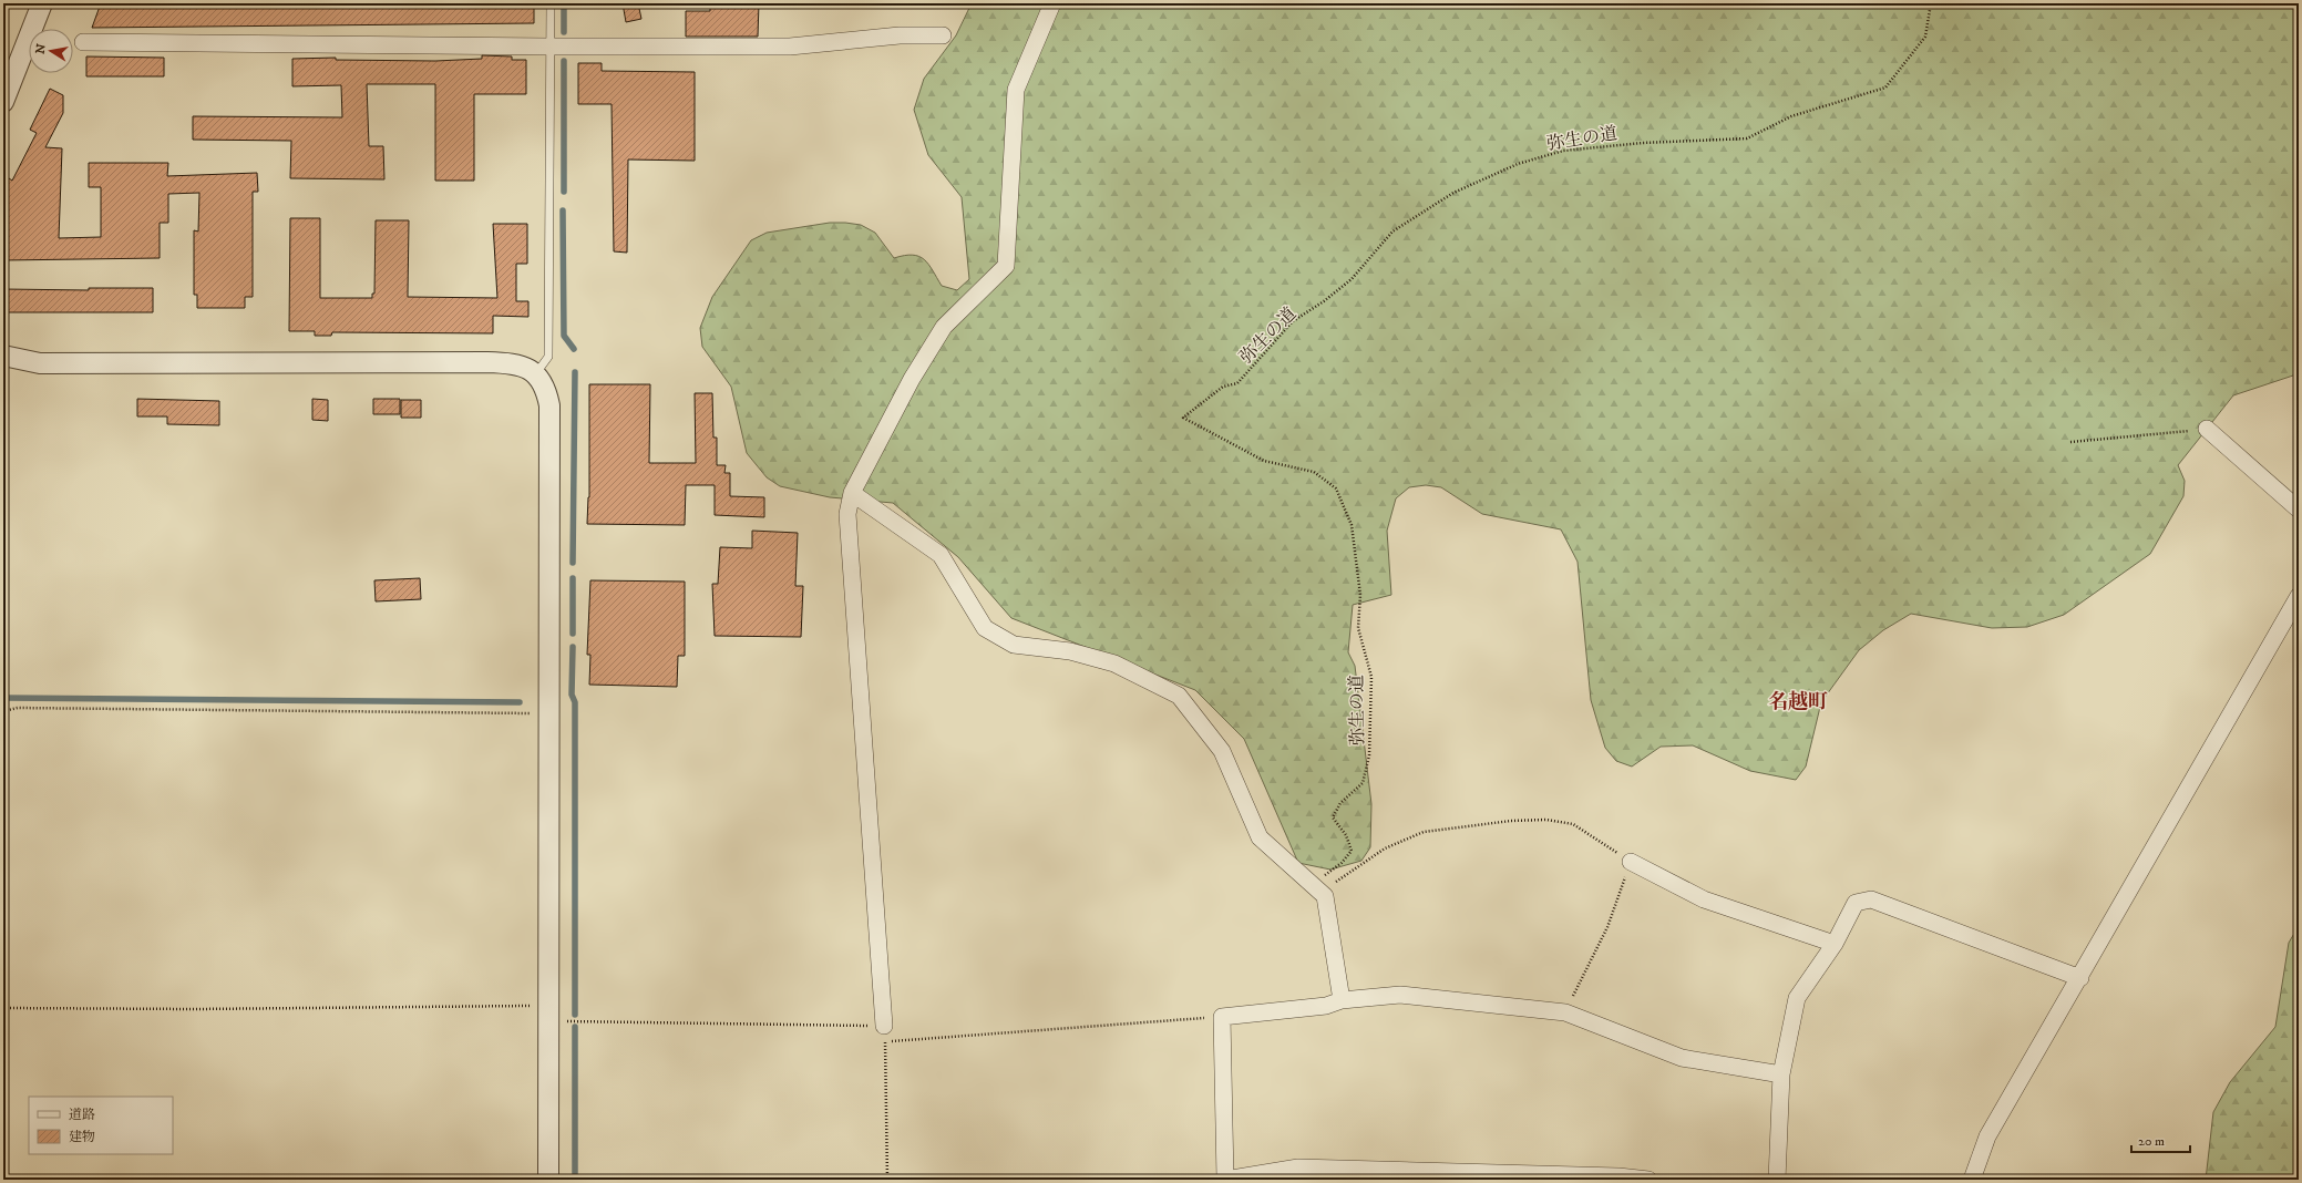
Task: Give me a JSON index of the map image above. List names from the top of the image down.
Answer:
{
  "streets": {
    "path": ["弥生の道"]
  },
  "districts": ["名越町"],
  "legend": ["道路", "建物"],
  "scale_bar": "20 m",
  "north": "left"
}
